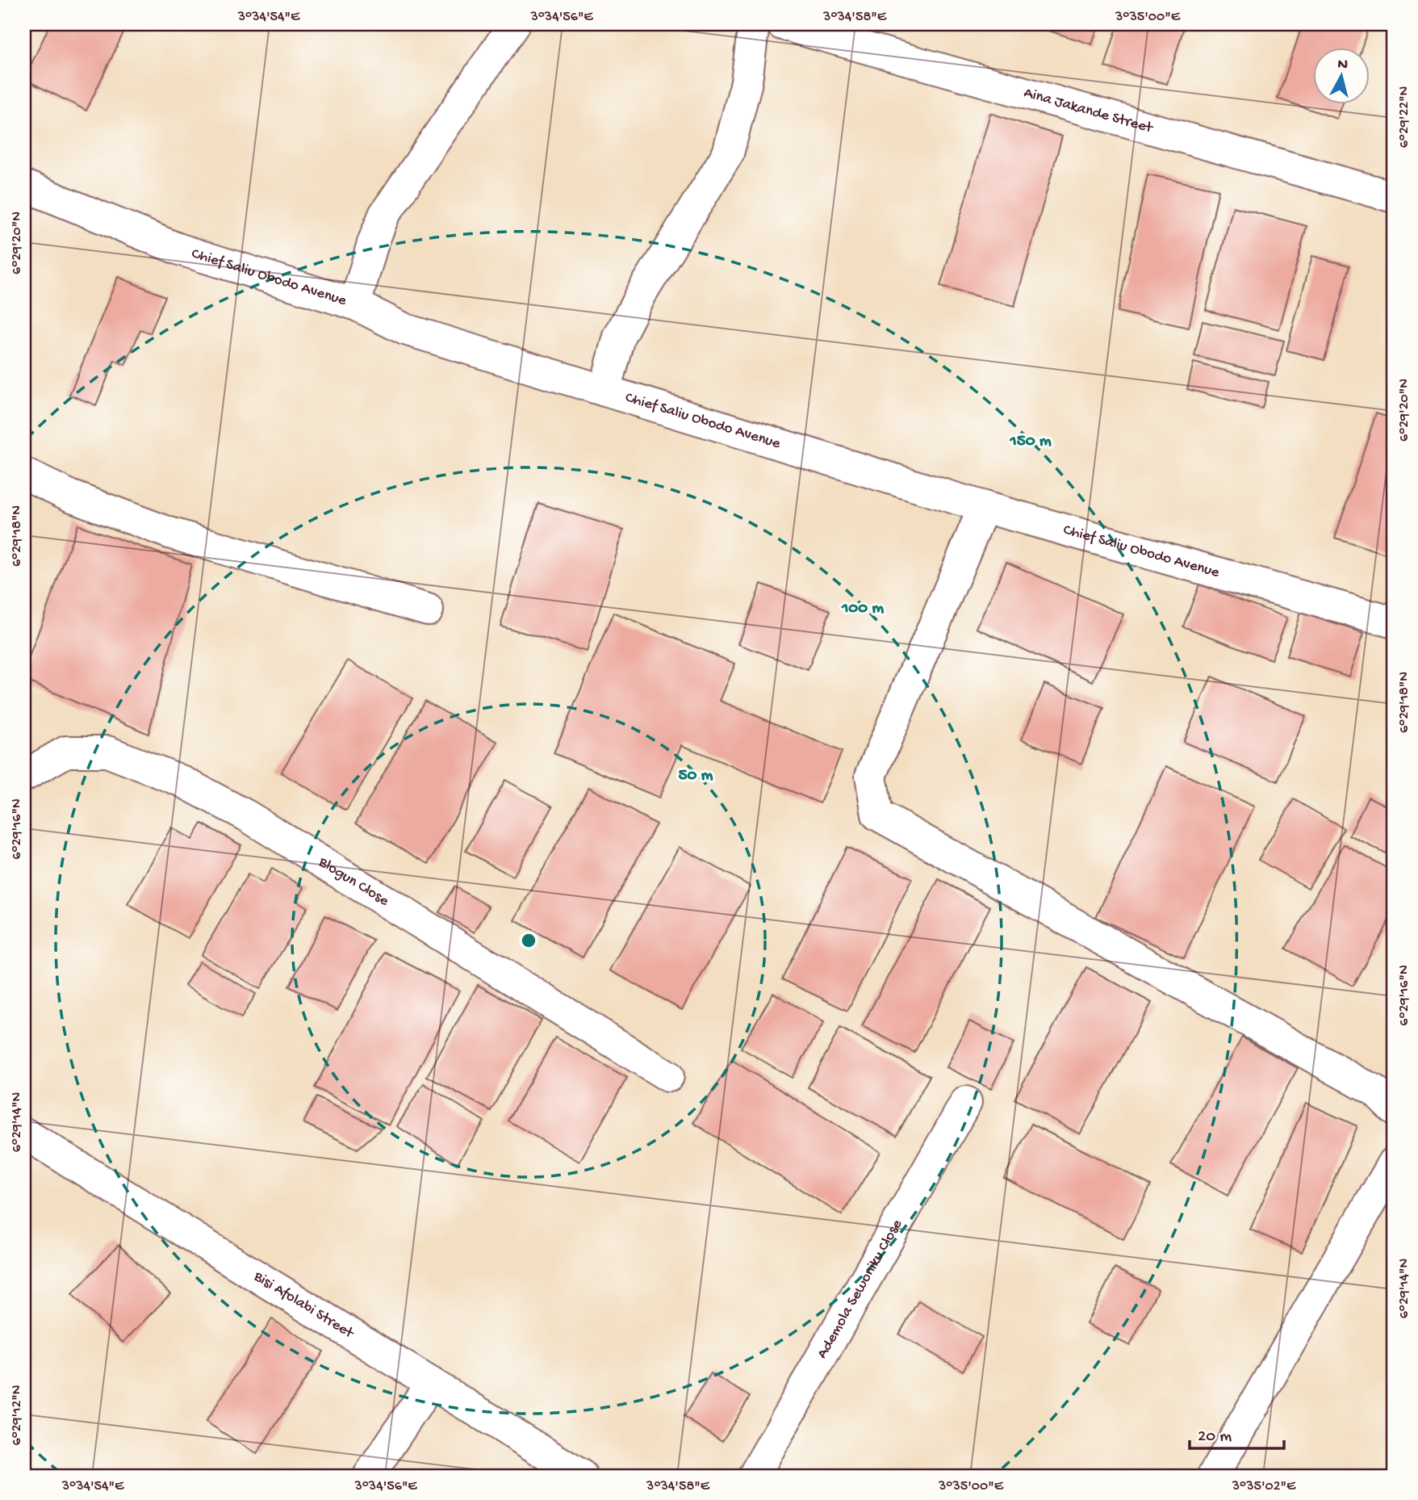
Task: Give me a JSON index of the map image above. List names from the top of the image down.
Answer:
{
  "streets": {
    "street": [
      "Aina Jakande Street",
      "Chief Saliu Obodo Avenue",
      "Blogun Close",
      "Ademola Sewoniku Close",
      "Bisi Afolabi Street"
    ]
  },
  "scale_bar": "20 m",
  "north": "top",
  "coordinates": [
    "3°34'54\"E",
    "3°34'56\"E",
    "3°34'58\"E",
    "3°35'00\"E",
    "6°29'22\"N",
    "6°29'20\"N",
    "6°29'18\"N",
    "6°29'16\"N",
    "6°29'14\"N",
    "6°29'12\"N",
    "3°35'02\"E"
  ],
  "rings": ["150 m", "100 m", "50 m"]
}
